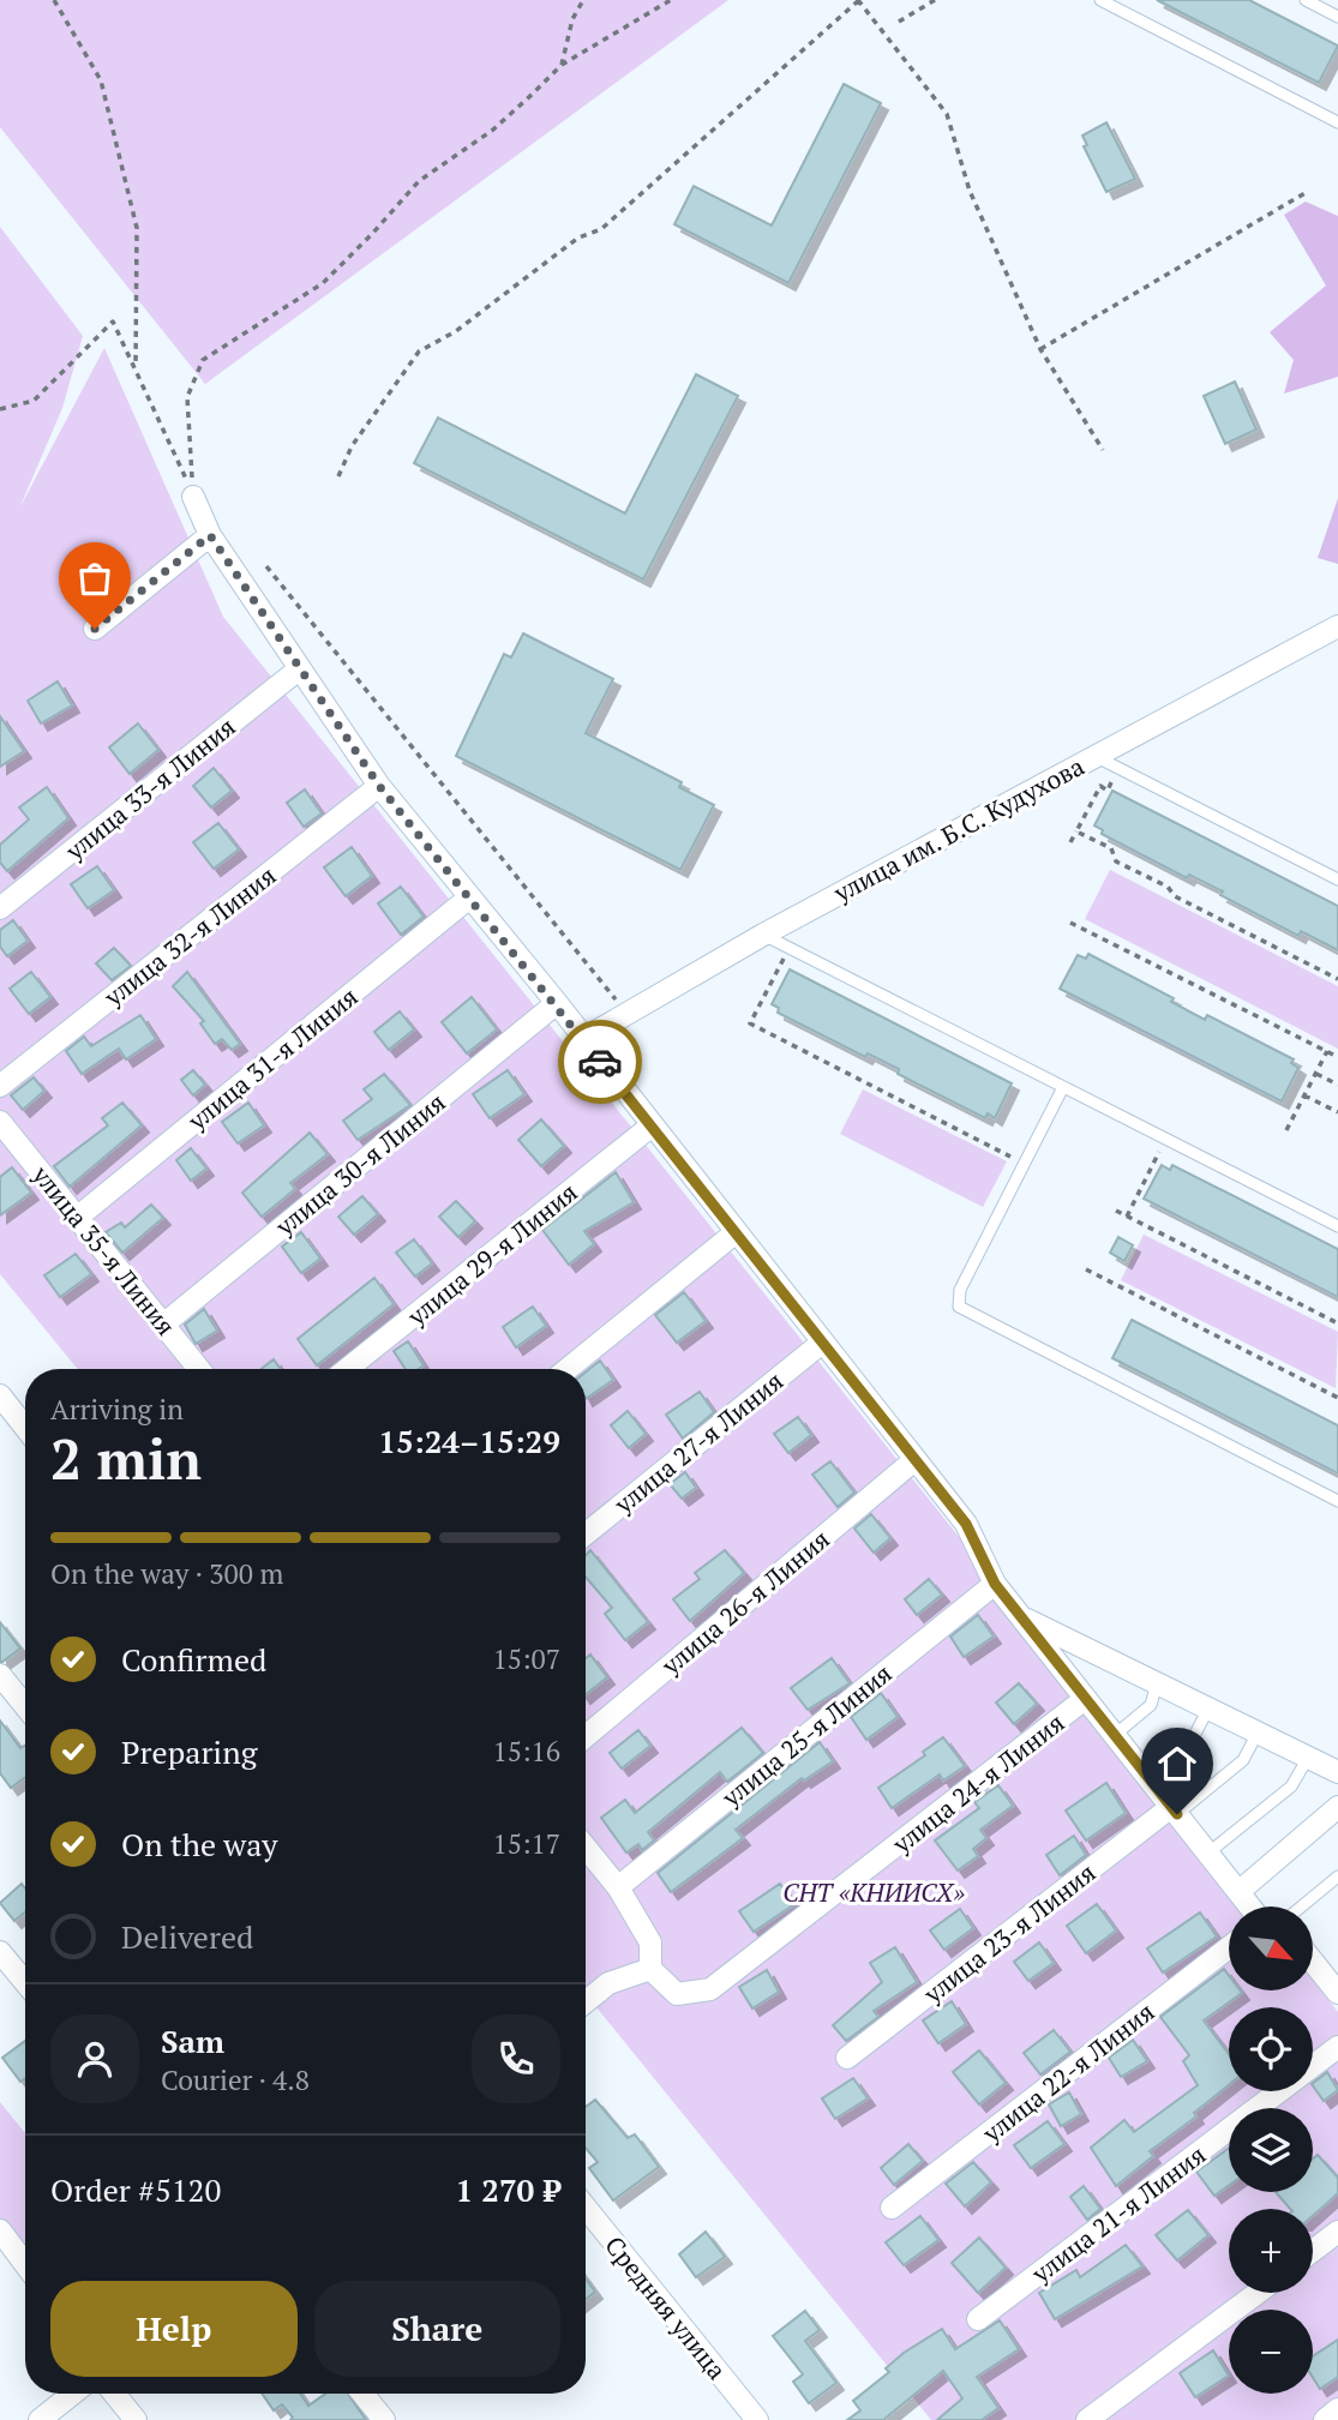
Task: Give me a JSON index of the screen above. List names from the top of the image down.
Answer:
{
  "streets": {
    "street": [
      "улица 33-я Линия",
      "улица им. Б.С. Кудухова",
      "улица 32-я Линия",
      "улица 31-я Линия",
      "улица 30-я Линия",
      "улица 35-я Линия",
      "улица 29-я Линия",
      "улица 27-я Линия",
      "улица 26-я Линия",
      "улица 25-я Линия",
      "улица 24-я Линия",
      "улица 23-я Линия",
      "улица 22-я Линия",
      "улица 21-я Линия",
      "Средняя улица"
    ]
  },
  "crossings": [
    ["улица 31-я Линия", "улица 35-я Линия"],
    ["улица 30-я Линия", "улица 35-я Линия"]
  ],
  "parks": ["СНТ «КНИИСХ»"],
  "north": "bottom right",
  "page": {
    "heading": ["2 min", "Arriving in", "15:24–15:29"],
    "panel": [
      "Sam",
      "Courier · 4.8",
      "Order #5120",
      "1 270 ₽"
    ],
    "bar": "On the way · 300 m",
    "list": [
      ["Confirmed", "15:07"],
      ["Preparing", "15:16"],
      ["On the way", "15:17"],
      "Delivered"
    ],
    "map_buttons": ["+", "−"],
    "buttons": ["Help", "Share"]
  }
}
